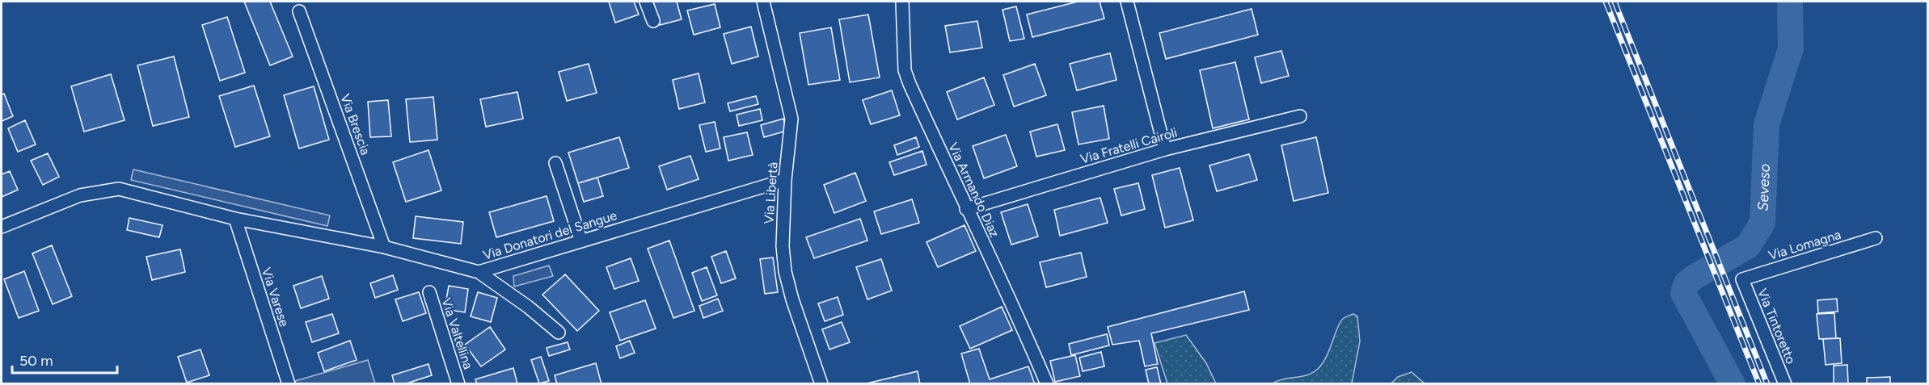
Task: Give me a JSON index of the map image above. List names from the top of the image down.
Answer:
{
  "streets": {
    "street": [
      "Via Brescia",
      "Via Fratelli Cairoli",
      "Via Armando Diaz",
      "Via Libertà",
      "Via Donatori del Sangue",
      "Via Lomagna",
      "Via Varese",
      "Via Tintoretto",
      "Via Valtellina"
    ]
  },
  "crossings": [
    ["Via Brescia", "Via Donatori del Sangue"],
    ["Via Fratelli Cairoli", "Via Armando Diaz"],
    ["Via Libertà", "Via Donatori del Sangue"],
    ["Via Donatori del Sangue", "Via Varese"],
    ["Via Lomagna", "Via Tintoretto"]
  ],
  "water": ["Seveso"],
  "scale_bar": "50 m"
}
